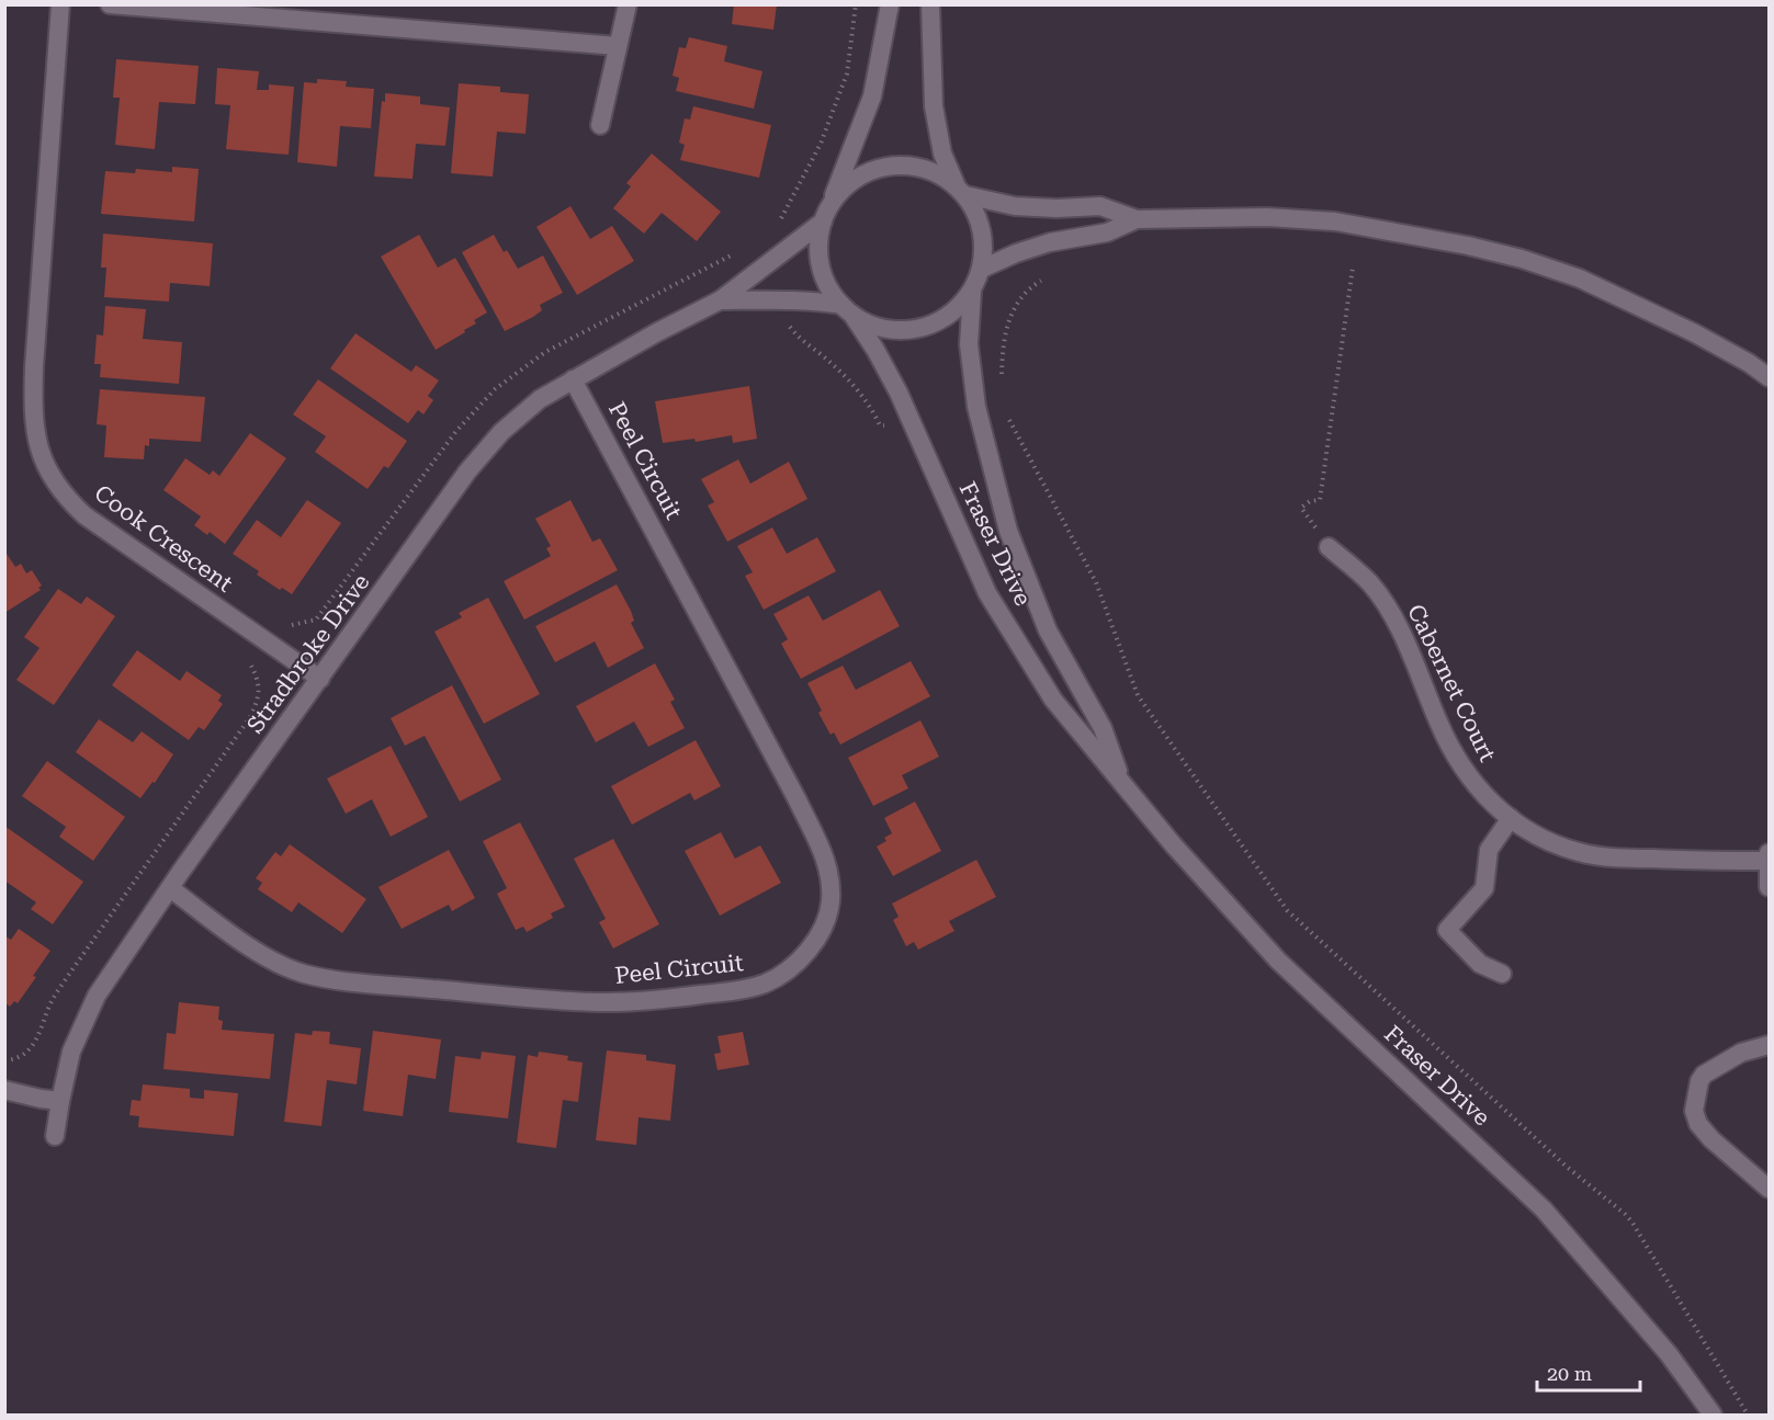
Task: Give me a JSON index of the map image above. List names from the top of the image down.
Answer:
{
  "streets": {
    "street": [
      "Peel Circuit",
      "Cook Crescent",
      "Fraser Drive",
      "Stradbroke Drive",
      "Cabernet Court"
    ]
  },
  "crossings": [
    ["Peel Circuit", "Stradbroke Drive"],
    ["Cook Crescent", "Stradbroke Drive"],
    ["Fraser Drive", "Stradbroke Drive"]
  ],
  "scale_bar": "20 m"
}
